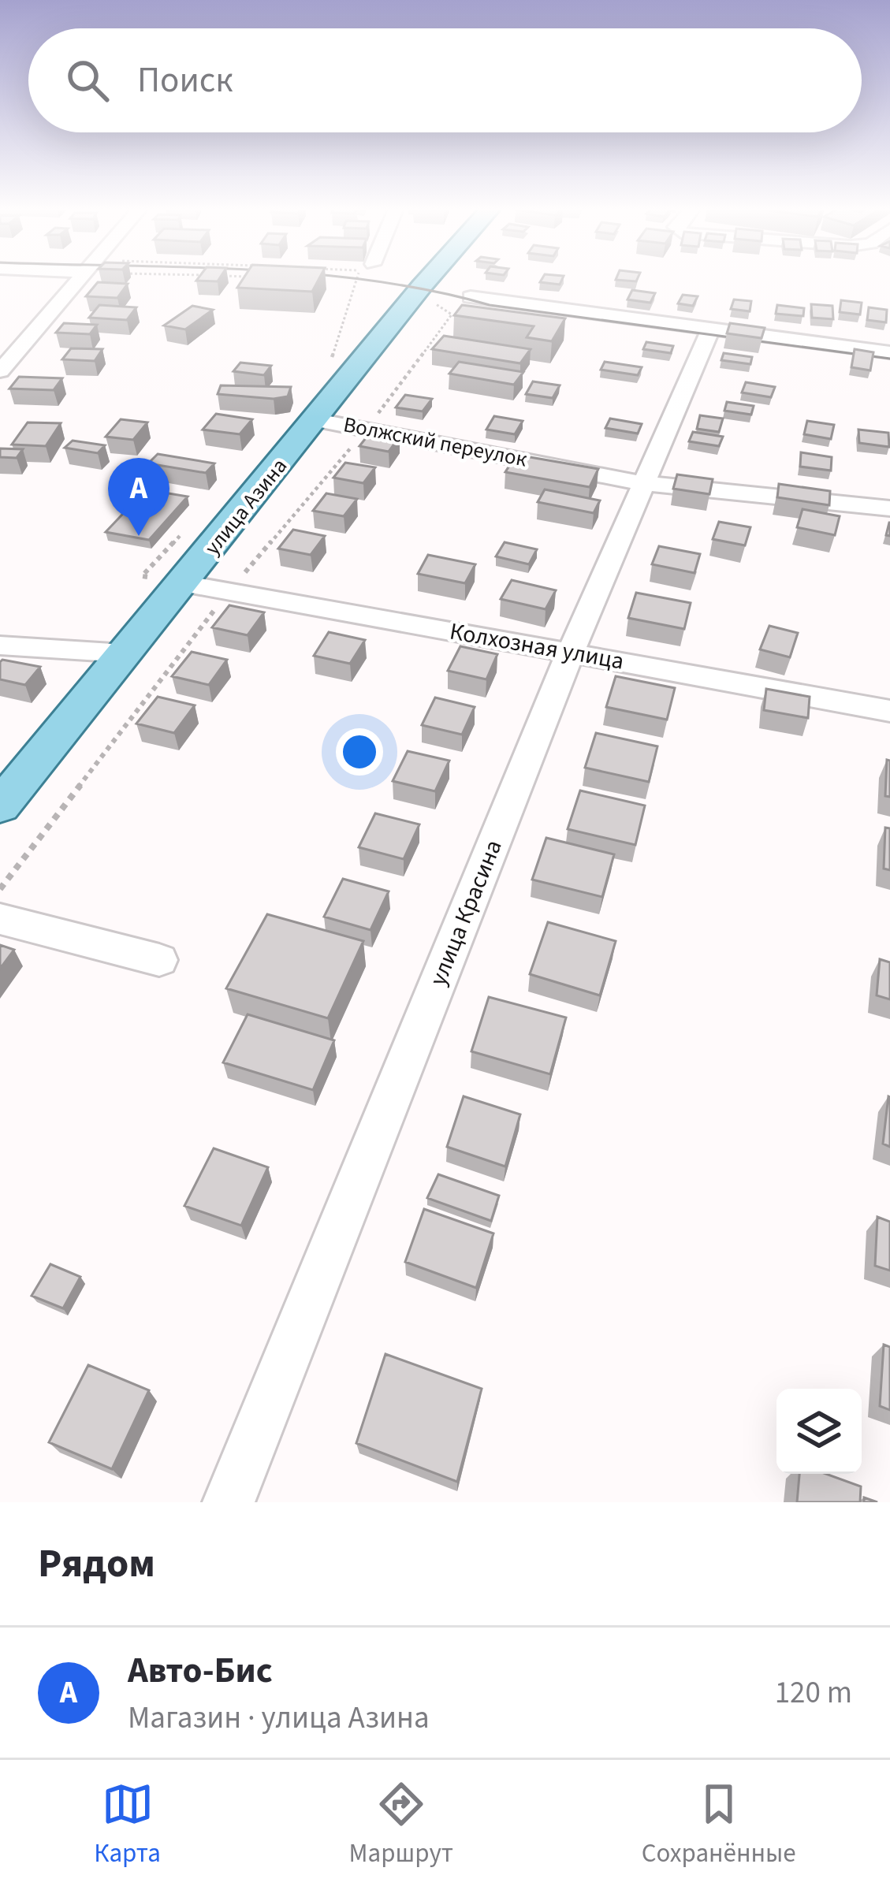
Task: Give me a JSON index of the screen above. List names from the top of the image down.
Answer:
{
  "streets": {
    "main road": ["улица Азина"],
    "street": ["Волжский переулок", "Колхозная улица", "улица Красина"]
  },
  "crossings": [
    ["Волжский переулок", "улица Азина"],
    ["Волжский переулок", "улица Красина"],
    ["улица Азина", "Колхозная улица"],
    ["Колхозная улица", "улица Красина"]
  ],
  "page": {
    "search": "Поиск",
    "pins": "A",
    "heading": "Рядом",
    "list": [
      {
        "mark": "A",
        "name": "Авто-Бис",
        "note": "Магазин · улица Азина",
        "value": "120 m"
      }
    ],
    "nav": ["Карта", "Маршрут", "Сохранённые"]
  }
}
